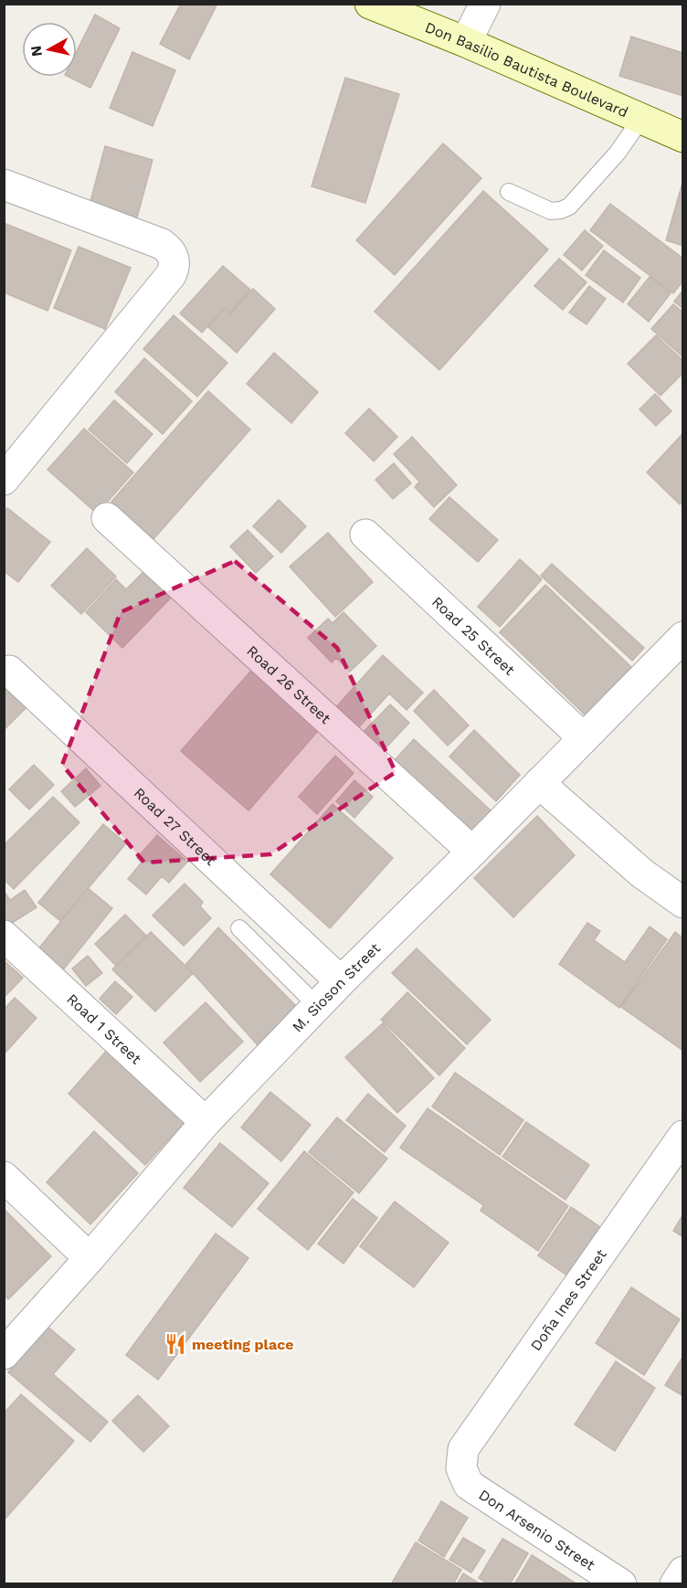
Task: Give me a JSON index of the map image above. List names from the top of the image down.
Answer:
{
  "streets": {
    "main road": ["Don Basilio Bautista Boulevard"],
    "street": [
      "Road 25 Street",
      "Road 26 Street",
      "Road 27 Street",
      "M. Sioson Street",
      "Road 1 Street",
      "Doña Ines Street",
      "Don Arsenio Street"
    ]
  },
  "crossings": [
    ["Road 25 Street", "M. Sioson Street"],
    ["Road 26 Street", "M. Sioson Street"],
    ["Road 27 Street", "M. Sioson Street"],
    ["M. Sioson Street", "Road 1 Street"],
    ["Doña Ines Street", "Don Arsenio Street"]
  ],
  "places": {
    "restaurant": ["meeting place"]
  },
  "north": "left"
}
